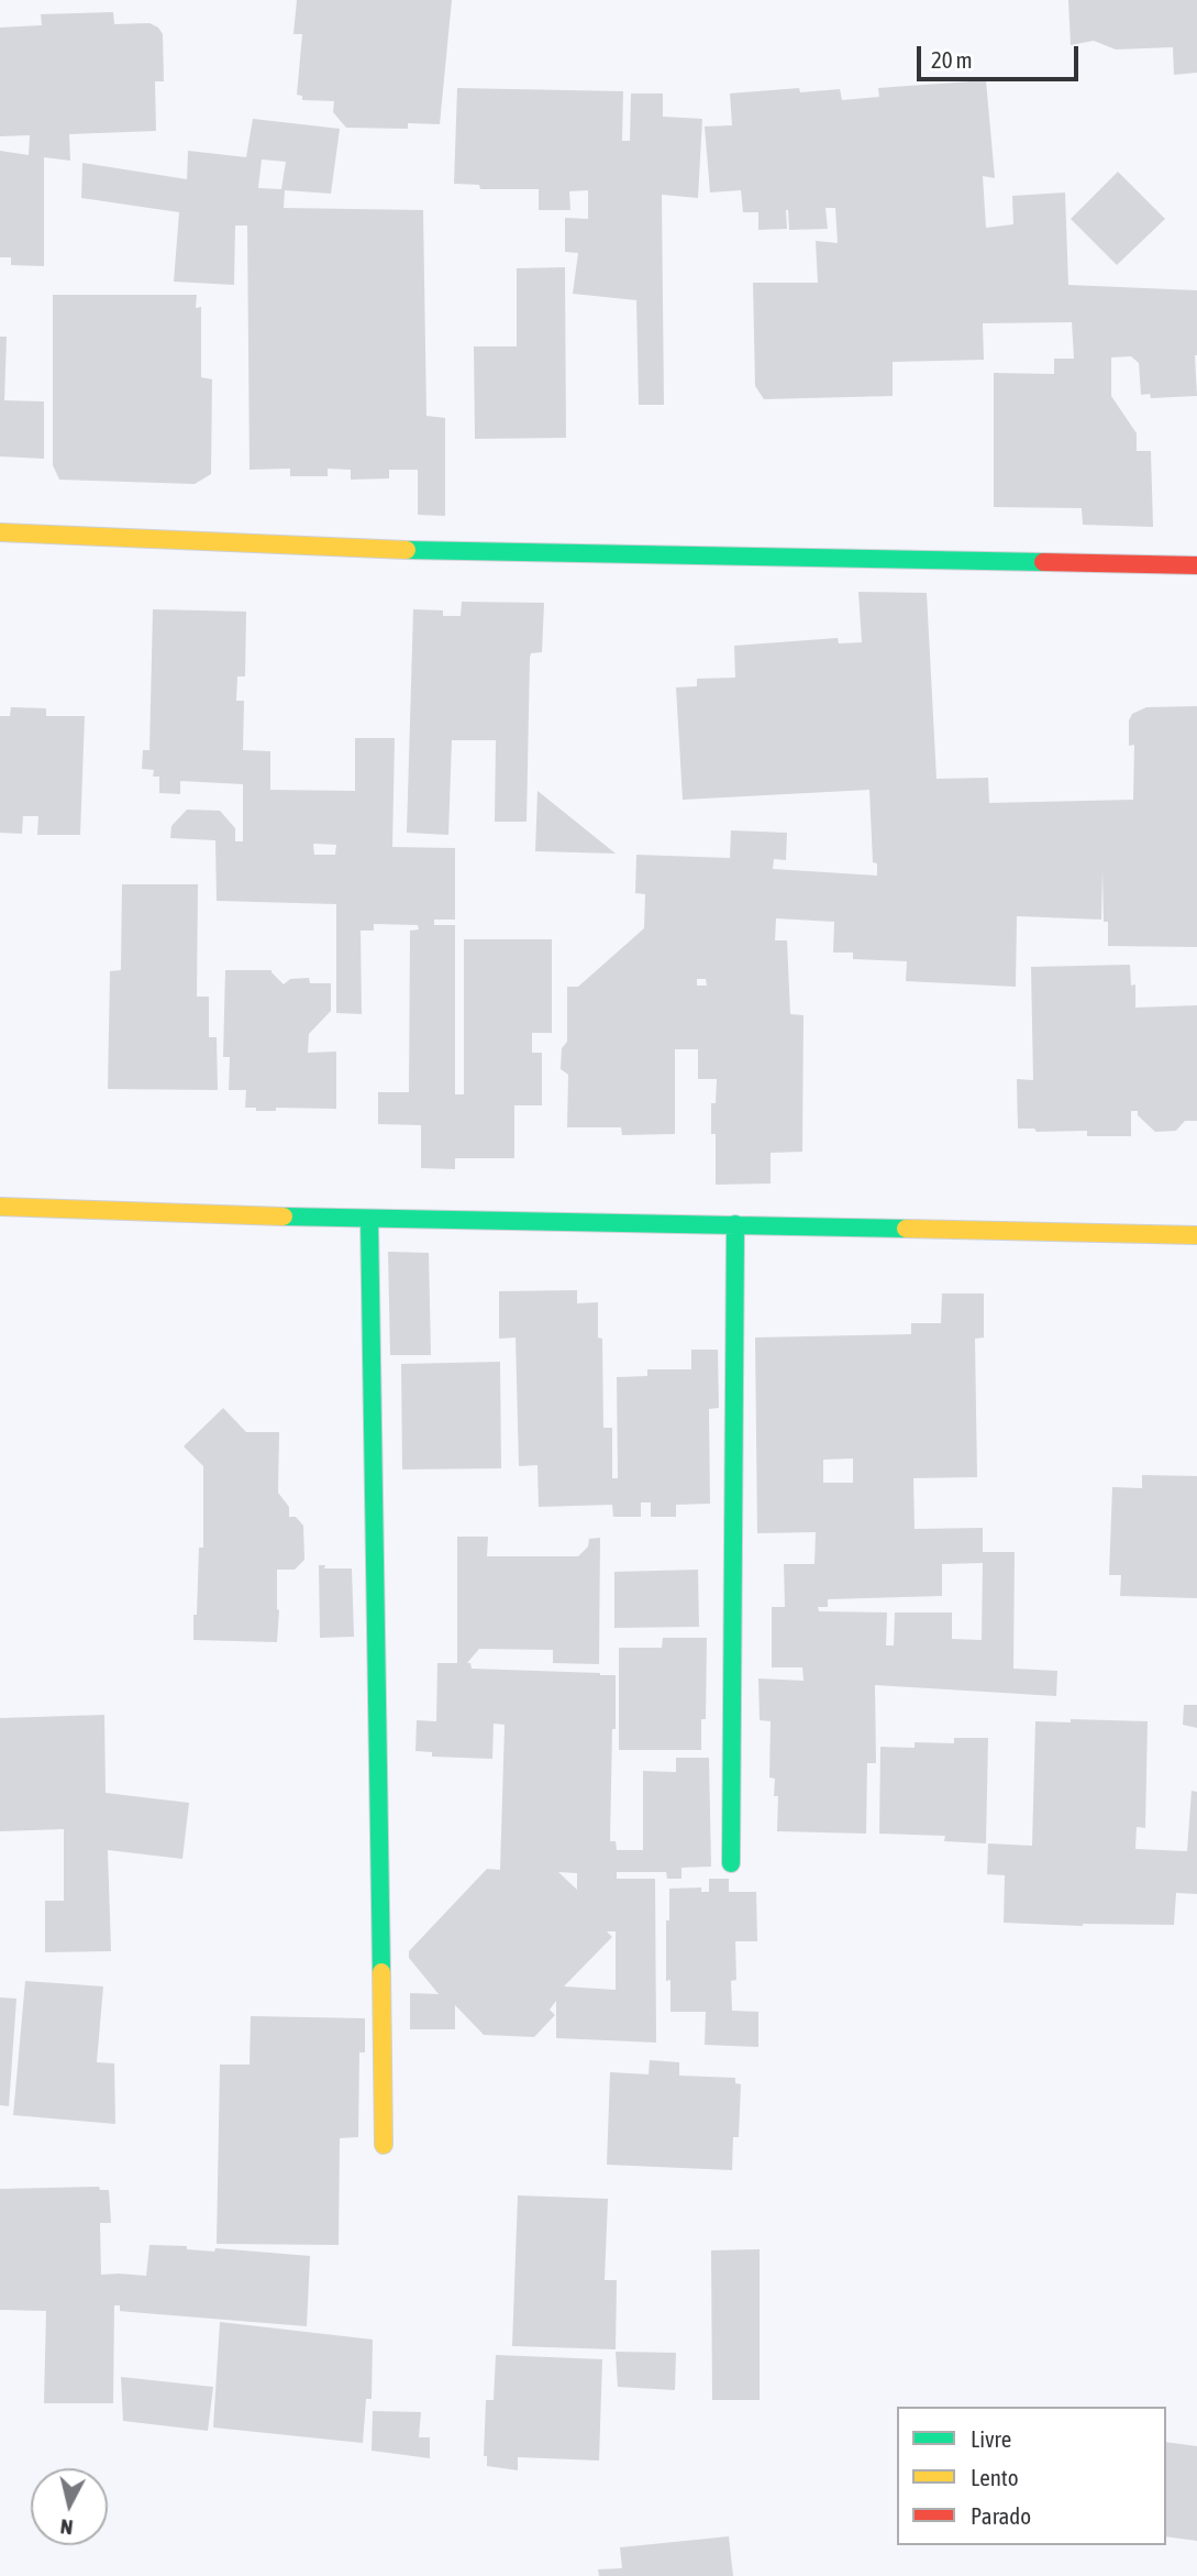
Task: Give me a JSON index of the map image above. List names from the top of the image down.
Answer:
{
  "legend": ["Livre", "Lento", "Parado"],
  "scale_bar": "20 m",
  "north": "bottom"
}
